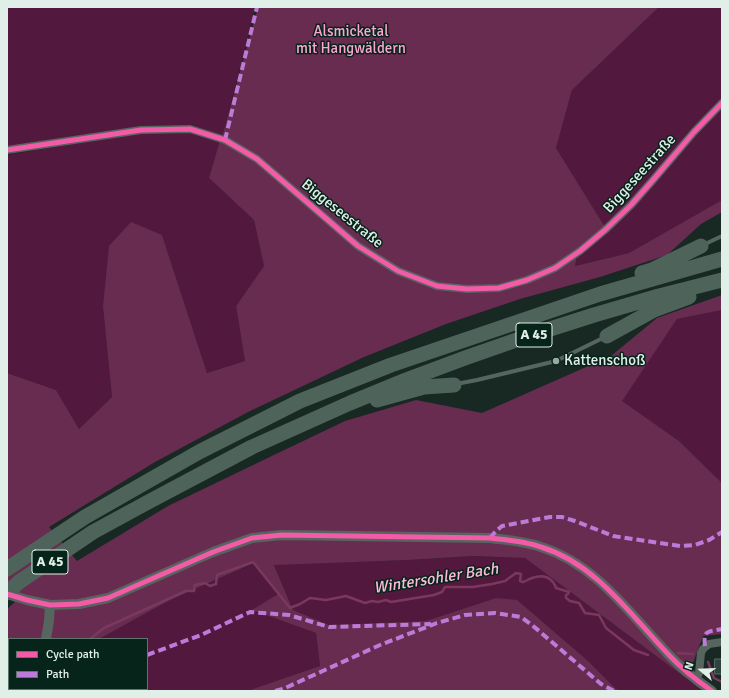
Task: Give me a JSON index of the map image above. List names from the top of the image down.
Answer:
{
  "streets": {
    "highway": ["A 45"],
    "street": ["Biggeseestraße"]
  },
  "water": ["Wintersohler Bach"],
  "parks": ["Alsmicketal mit Hangwäldern"],
  "places": ["Kattenschoß"],
  "legend": ["Cycle path", "Path"],
  "north": "left"
}
